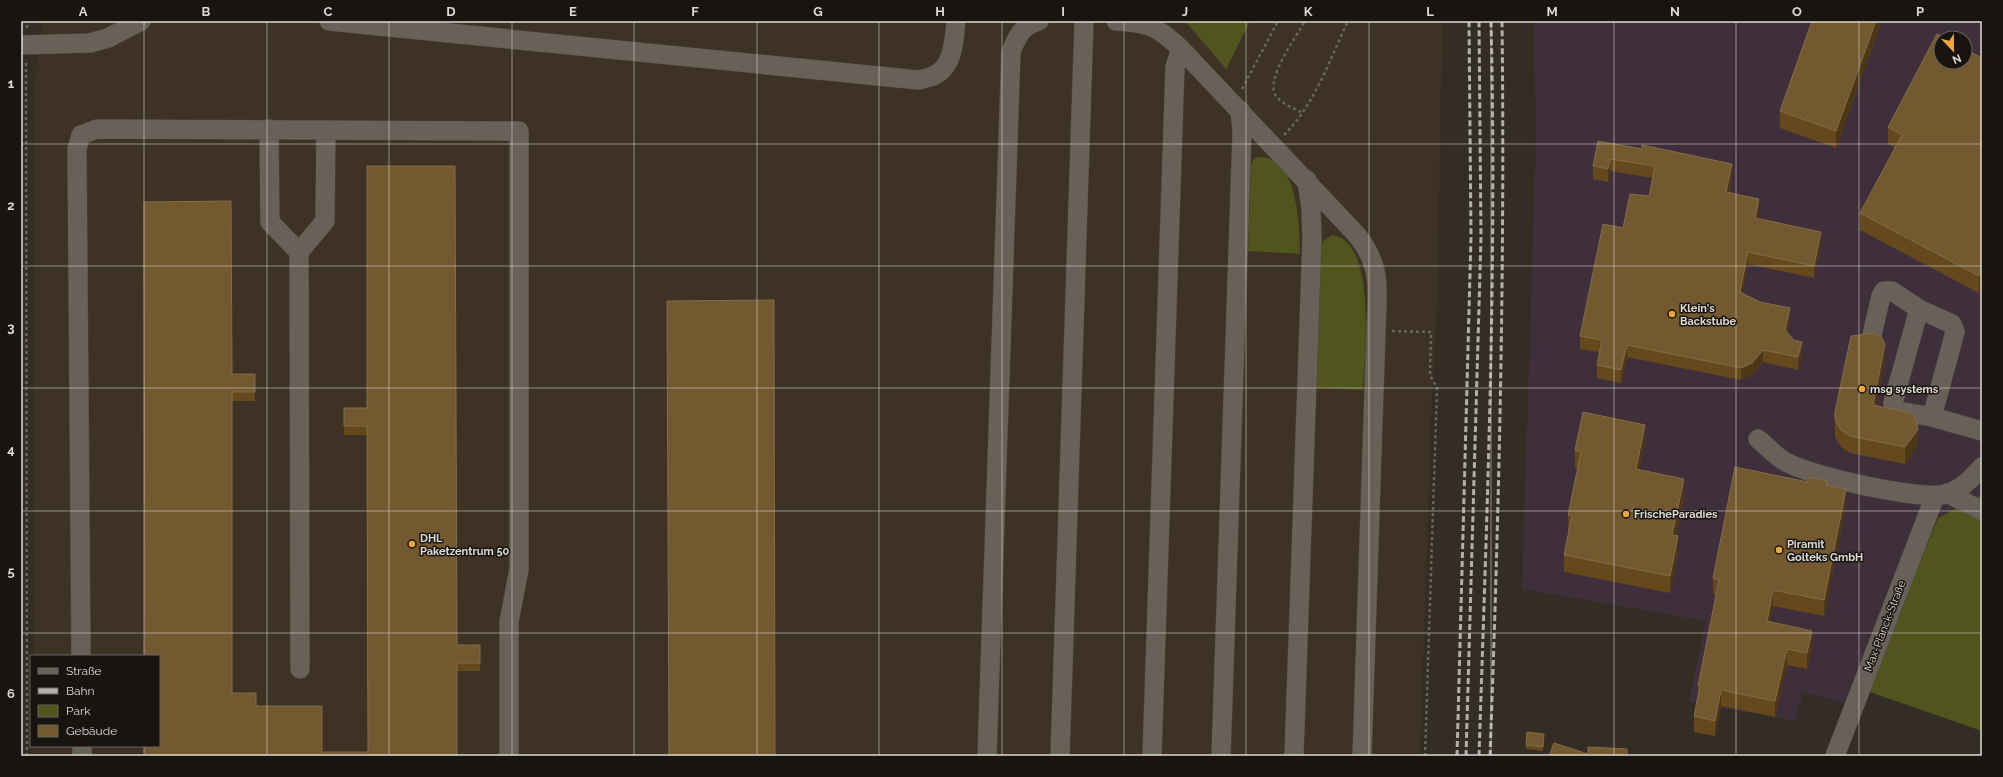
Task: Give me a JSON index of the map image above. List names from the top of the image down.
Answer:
{
  "streets": {
    "street": ["Max-Planck-Straße"]
  },
  "places": [
    "Klein's Backstube",
    "msg systems",
    "FrischeParadies",
    "DHL Paketzentrum 50",
    "Piramit Golteks GmbH"
  ],
  "legend": [
    "Straße",
    "Bahn",
    "Park",
    "Gebäude"
  ],
  "north": "bottom",
  "grid": {
    "columns": [
      "A",
      "B",
      "C",
      "D",
      "E",
      "F",
      "G",
      "H",
      "I",
      "J",
      "K",
      "L",
      "M",
      "N",
      "O",
      "P"
    ],
    "rows": [
      "1",
      "2",
      "3",
      "4",
      "5",
      "6"
    ]
  }
}
